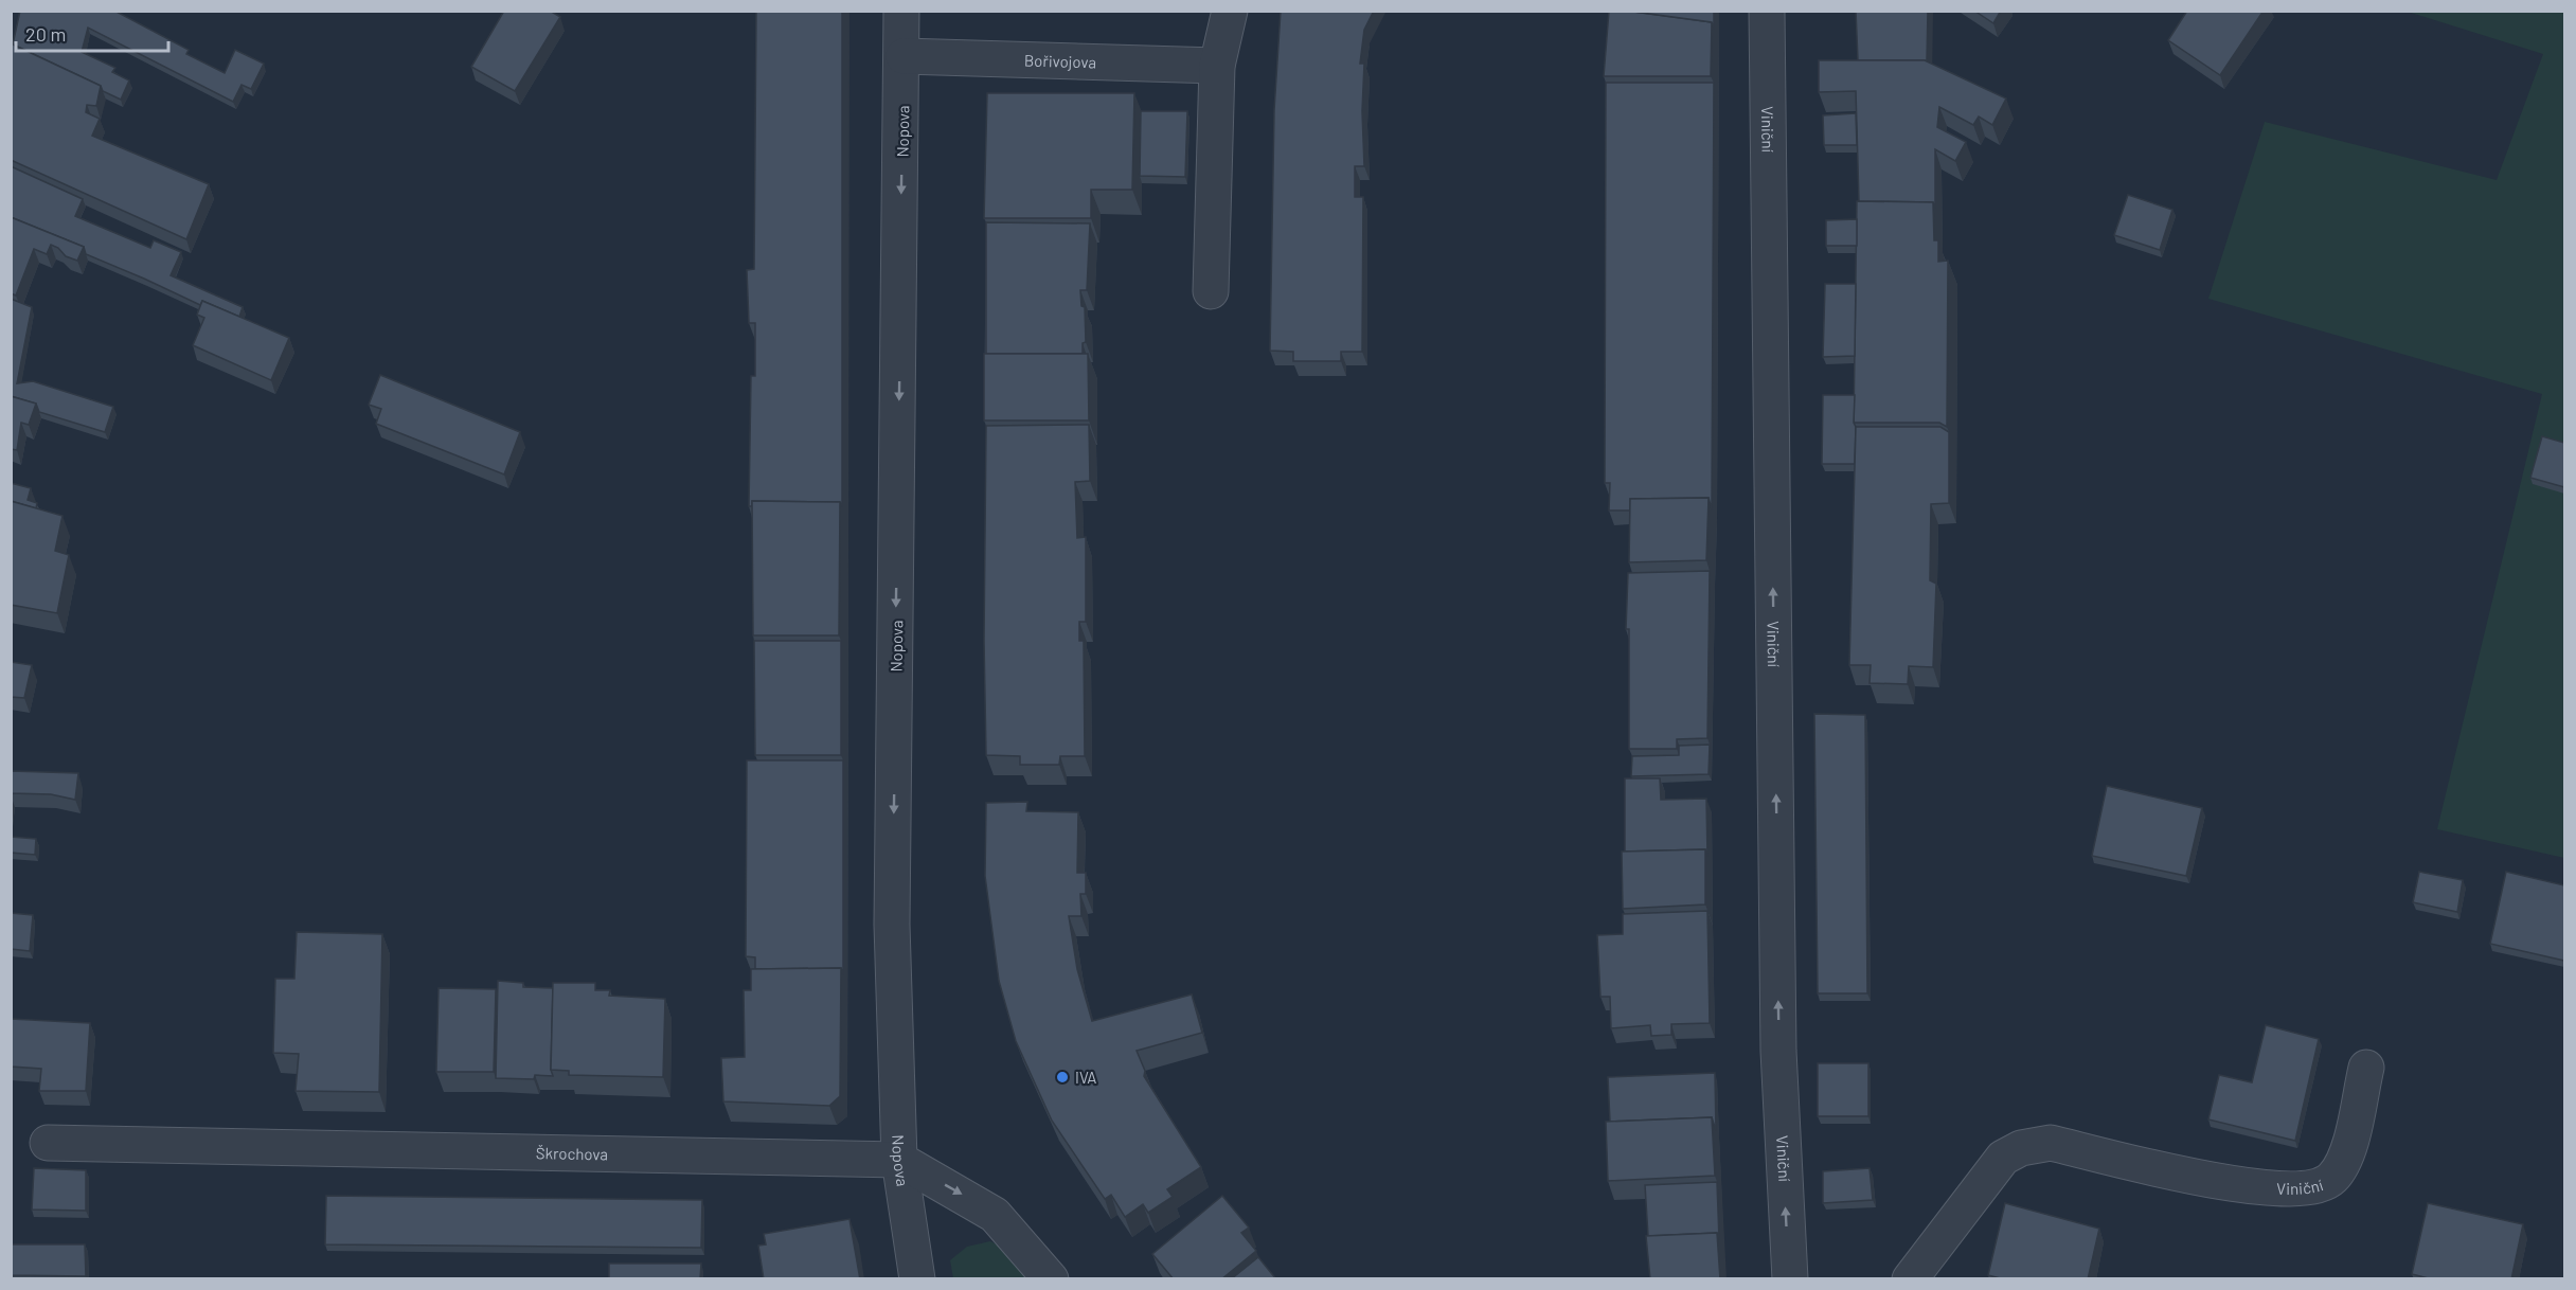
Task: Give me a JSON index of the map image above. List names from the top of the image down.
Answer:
{
  "streets": {
    "street": [
      "Bořivojova",
      "Viniční",
      "Nopova",
      "Škrochova"
    ]
  },
  "crossings": [
    ["Bořivojova", "Nopova"],
    ["Nopova", "Škrochova"]
  ],
  "one_way": ["Viniční", "Nopova"],
  "places": ["IVA"],
  "scale_bar": "20 m"
}
